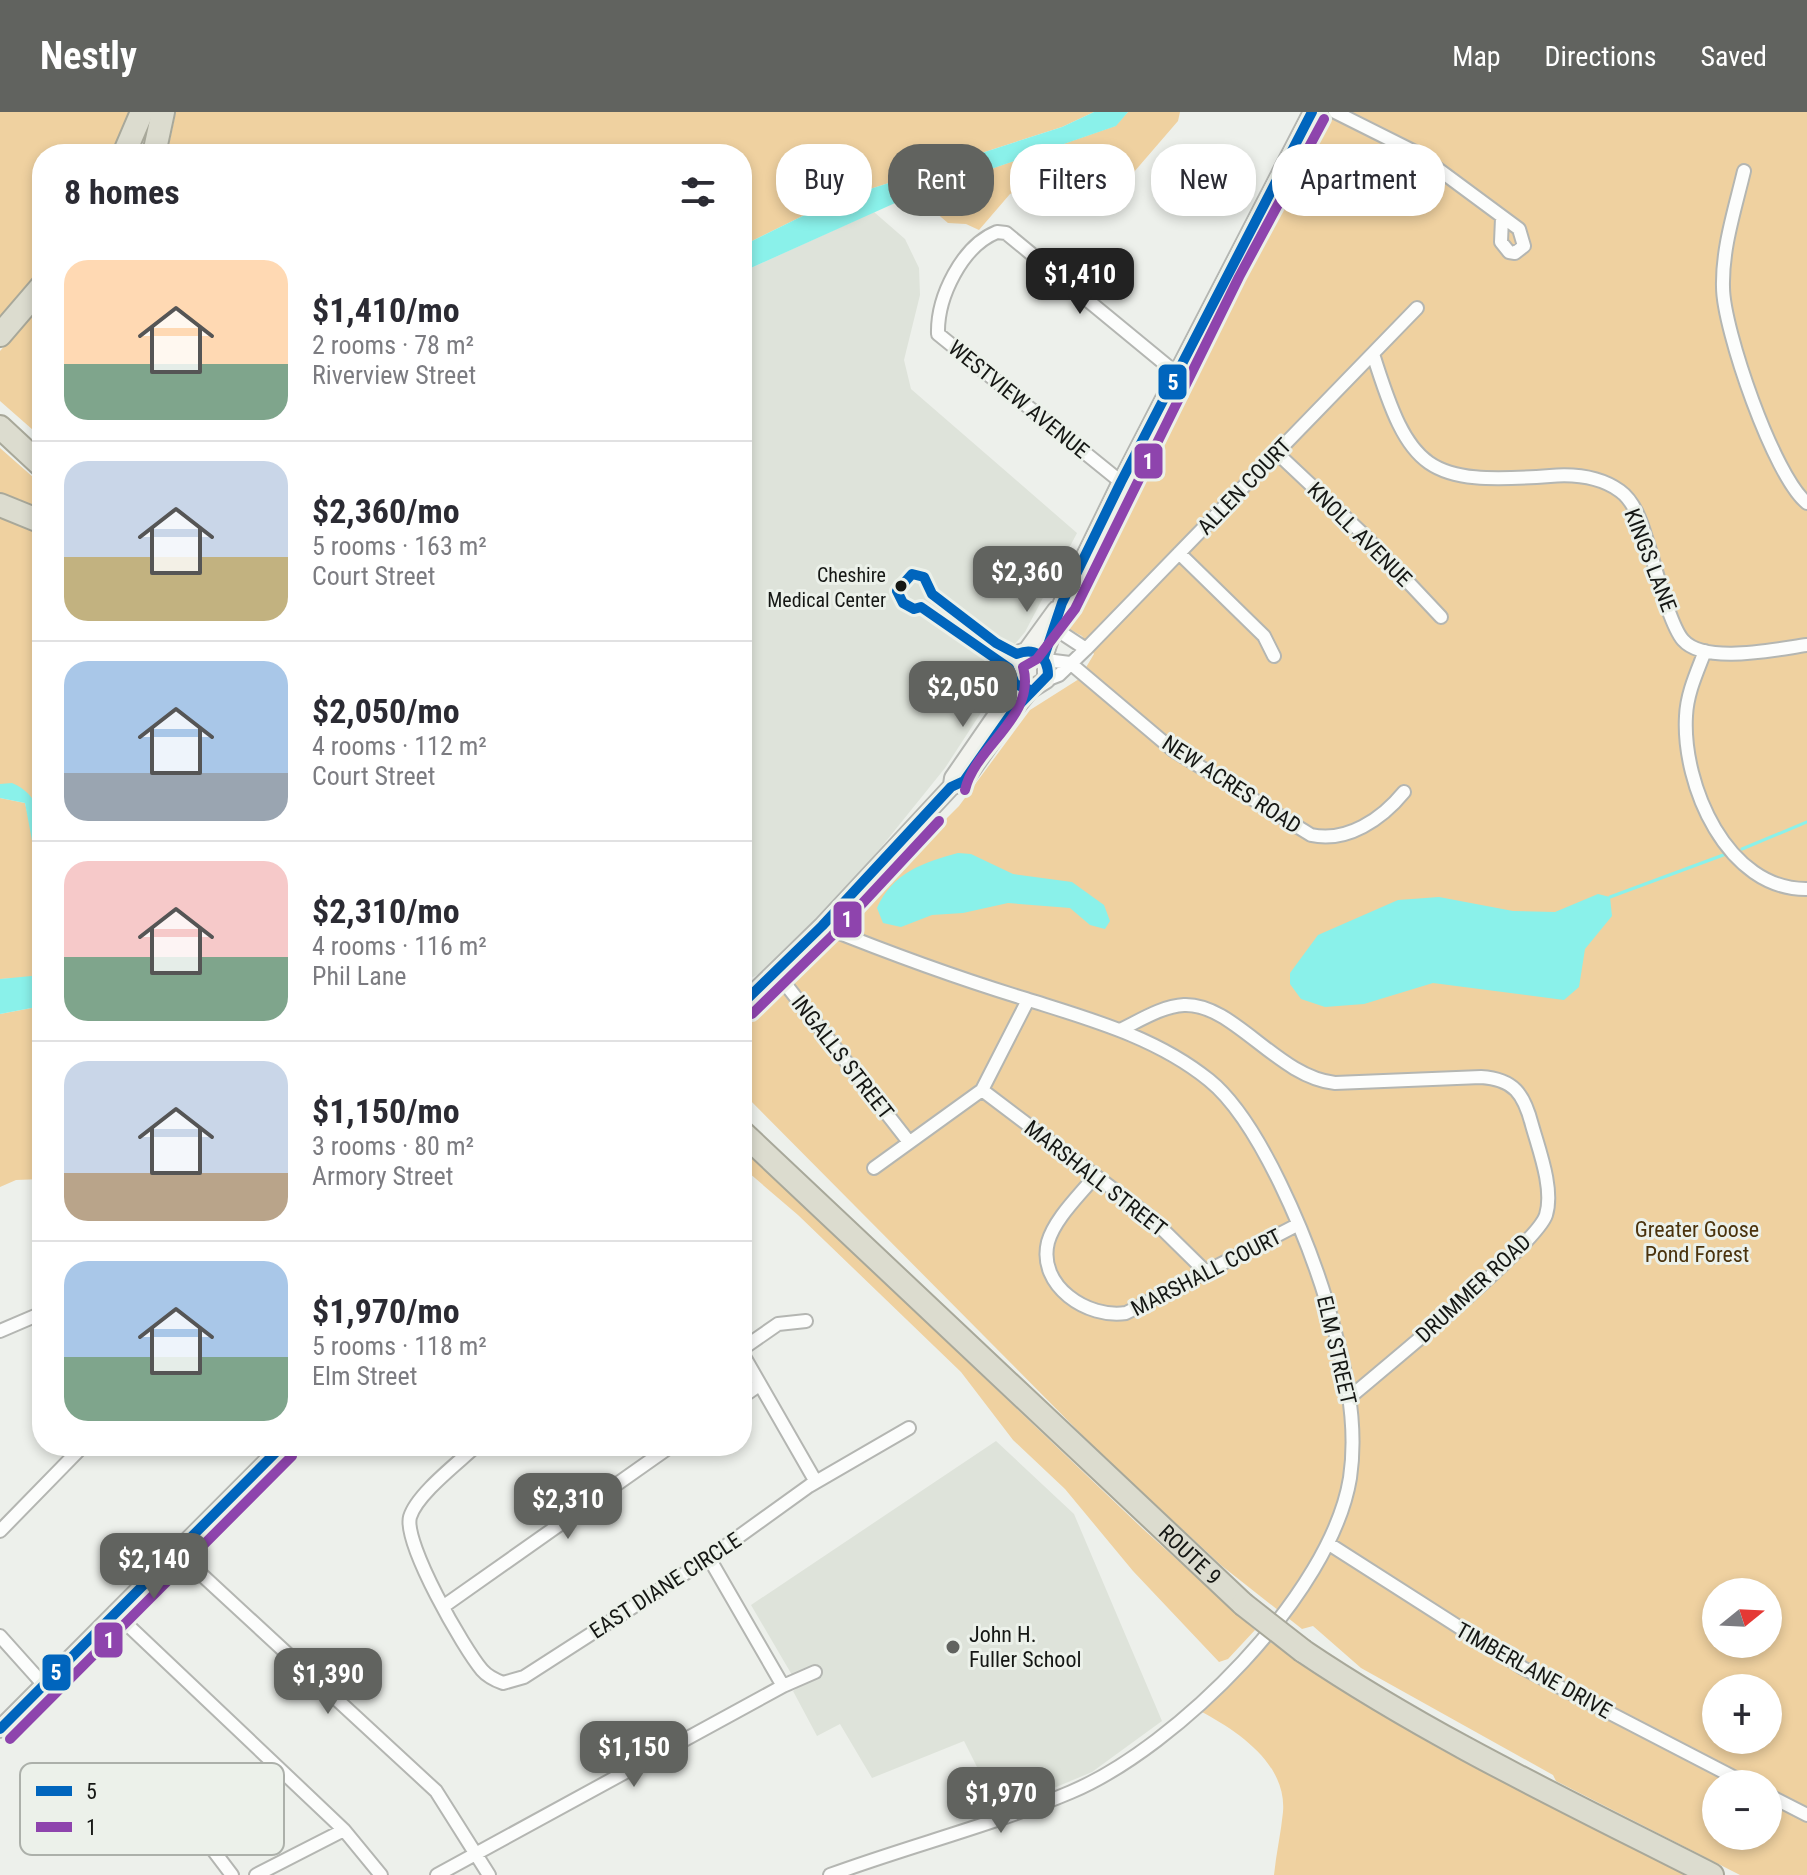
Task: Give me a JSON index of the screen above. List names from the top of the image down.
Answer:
{
  "streets": {
    "highway": ["ROUTE 9"],
    "street": [
      "WESTVIEW AVENUE",
      "ALLEN COURT",
      "KNOLL AVENUE",
      "KINGS LANE",
      "NEW ACRES ROAD",
      "INGALLS STREET",
      "MARSHALL STREET",
      "MARSHALL COURT",
      "DRUMMER ROAD",
      "ELM STREET",
      "EAST DIANE CIRCLE",
      "TIMBERLANE DRIVE"
    ]
  },
  "crossings": [
    ["ALLEN COURT", "KNOLL AVENUE"],
    ["ALLEN COURT", "KINGS LANE"],
    ["ALLEN COURT", "NEW ACRES ROAD"],
    ["MARSHALL STREET", "MARSHALL COURT"],
    ["MARSHALL COURT", "ELM STREET"],
    ["DRUMMER ROAD", "ELM STREET"],
    ["ELM STREET", "TIMBERLANE DRIVE"]
  ],
  "parks": ["Greater Goose Pond Forest"],
  "places": ["Cheshire Medical Center", "John H. Fuller School"],
  "lines": ["transit line 5", "transit line 1"],
  "legend": ["5", "1"],
  "north": "right",
  "page": {
    "header": "Nestly",
    "nav": ["Map", "Directions", "Saved"],
    "chip": [
      "Buy",
      "Rent",
      "Filters",
      "New",
      "Apartment"
    ],
    "heading": "8 homes",
    "list": [
      {
        "name": "$1,410/mo",
        "note": "2 rooms · 78 m² · Riverview Street"
      },
      {
        "name": "$2,360/mo",
        "note": "5 rooms · 163 m² · Court Street"
      },
      {
        "name": "$2,050/mo",
        "note": "4 rooms · 112 m² · Court Street"
      },
      {
        "name": "$2,310/mo",
        "note": "4 rooms · 116 m² · Phil Lane"
      },
      {
        "name": "$1,150/mo",
        "note": "3 rooms · 80 m² · Armory Street"
      },
      {
        "name": "$1,970/mo",
        "note": "5 rooms · 118 m² · Elm Street"
      }
    ],
    "price": [
      "$1,410",
      "$2,360",
      "$2,050",
      "$2,310",
      "$2,140",
      "$1,390",
      "$1,150",
      "$1,970"
    ],
    "map_buttons": ["+", "−"]
  }
}
